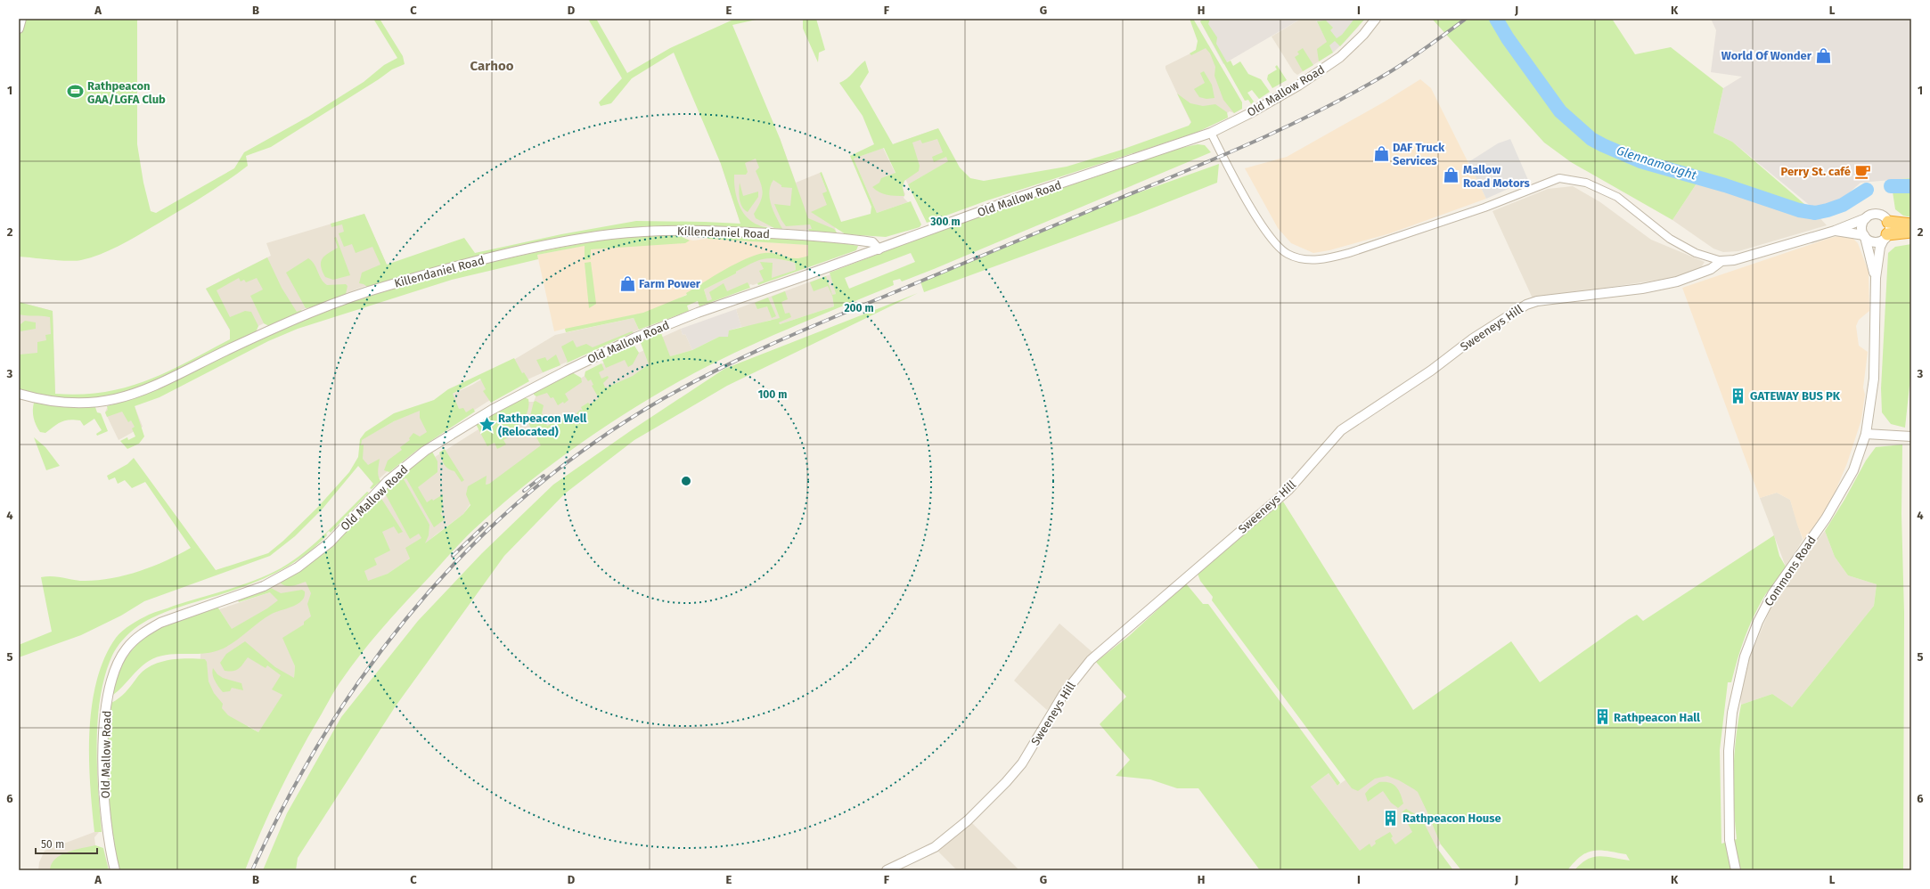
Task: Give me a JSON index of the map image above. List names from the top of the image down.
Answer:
{
  "streets": {
    "street": [
      "Old Mallow Road",
      "Killendaniel Road",
      "Sweeneys Hill",
      "Commons Road"
    ]
  },
  "crossings": [
    ["Old Mallow Road", "Killendaniel Road"]
  ],
  "districts": ["Carhoo"],
  "water": ["Glennamought"],
  "places": {
    "shop": [
      "World Of Wonder",
      "DAF Truck Services",
      "Mallow Road Motors",
      "Farm Power"
    ],
    "sports": ["Rathpeacon GAA/LGFA Club"],
    "cafe": ["Perry St. café"],
    "building": ["GATEWAY BUS PK", "Rathpeacon Hall", "Rathpeacon House"],
    "place": ["Rathpeacon Well (Relocated)"]
  },
  "scale_bar": "50 m",
  "grid": {
    "columns": [
      "A",
      "B",
      "C",
      "D",
      "E",
      "F",
      "G",
      "H",
      "I",
      "J",
      "K",
      "L"
    ],
    "rows": [
      "1",
      "2",
      "3",
      "4",
      "5",
      "6"
    ]
  },
  "rings": ["300 m", "200 m", "100 m"]
}
